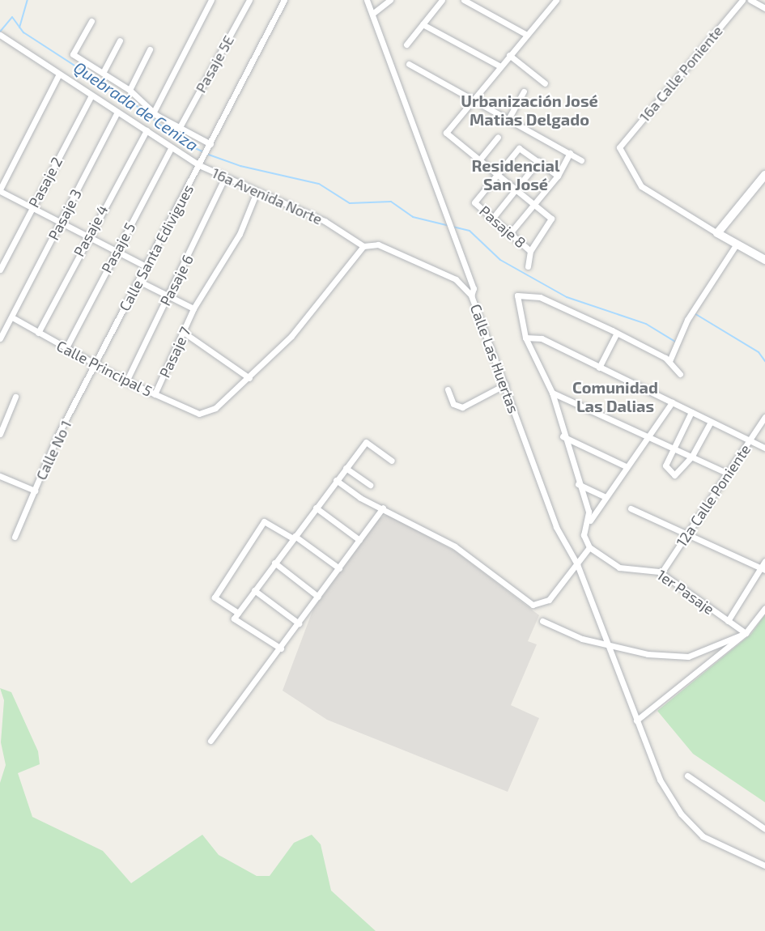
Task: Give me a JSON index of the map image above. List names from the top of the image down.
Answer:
{
  "streets": {
    "street": [
      "Pasaje 5E",
      "16a Calle Poniente",
      "Pasaje 2",
      "16a Avenida Norte",
      "Pasaje 3",
      "Pasaje 8",
      "Pasaje 4",
      "Pasaje 5",
      "Calle Santa Edivigues",
      "Pasaje 6",
      "Pasaje 7",
      "Calle Las Huertas",
      "Calle Principal 5",
      "Calle No 1",
      "12a Calle Poniente",
      "1er Pasaje"
    ]
  },
  "crossings": [
    ["Pasaje 2", "16a Avenida Norte"],
    ["16a Avenida Norte", "Pasaje 3"],
    ["16a Avenida Norte", "Pasaje 4"],
    ["16a Avenida Norte", "Pasaje 5"],
    ["16a Avenida Norte", "Calle Santa Edivigues"],
    ["16a Avenida Norte", "Pasaje 6"],
    ["16a Avenida Norte", "Pasaje 7"],
    ["16a Avenida Norte", "Calle Las Huertas"],
    ["Pasaje 3", "Calle Principal 5"],
    ["Pasaje 4", "Calle Principal 5"],
    ["Pasaje 5", "Calle Principal 5"],
    ["Calle Santa Edivigues", "Calle Principal 5"],
    ["Calle Santa Edivigues", "Calle No 1"],
    ["Pasaje 6", "Calle Principal 5"],
    ["Pasaje 7", "Calle Principal 5"],
    ["Calle Principal 5", "Calle No 1"],
    ["12a Calle Poniente", "1er Pasaje"]
  ],
  "districts": ["Urbanización José Matias Delgado", "Residencial San José", "Comunidad Las Dalias"],
  "water": ["Quebrada de Ceniza"]
}
